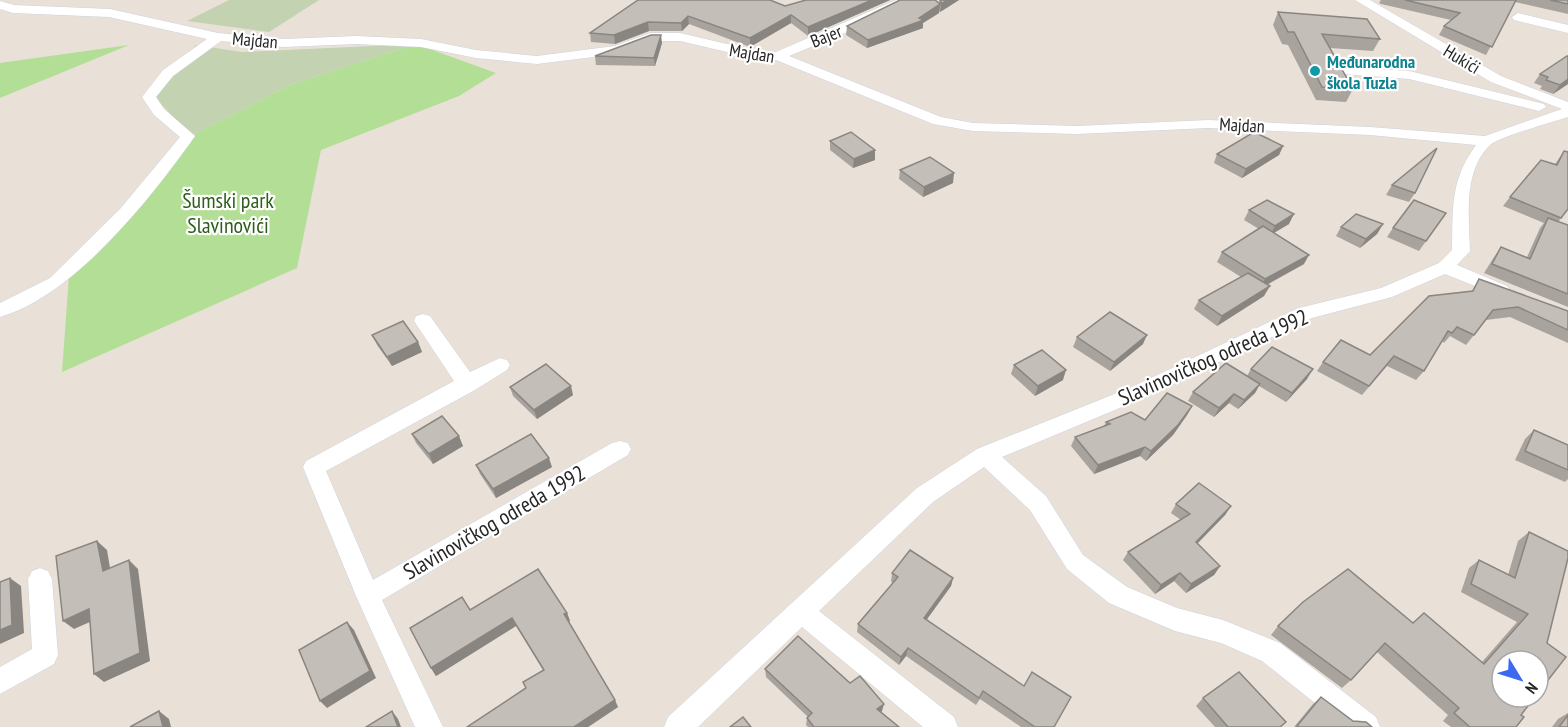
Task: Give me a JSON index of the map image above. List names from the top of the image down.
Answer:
{
  "streets": {
    "street": [
      "Bajer",
      "Majdan",
      "Hukići",
      "Slavinovičkog odreda 1992"
    ]
  },
  "crossings": [
    ["Bajer", "Majdan"]
  ],
  "parks": ["Šumski park Slavinovići"],
  "places": ["Međunarodna škola Tuzla"],
  "north": "bottom right"
}
